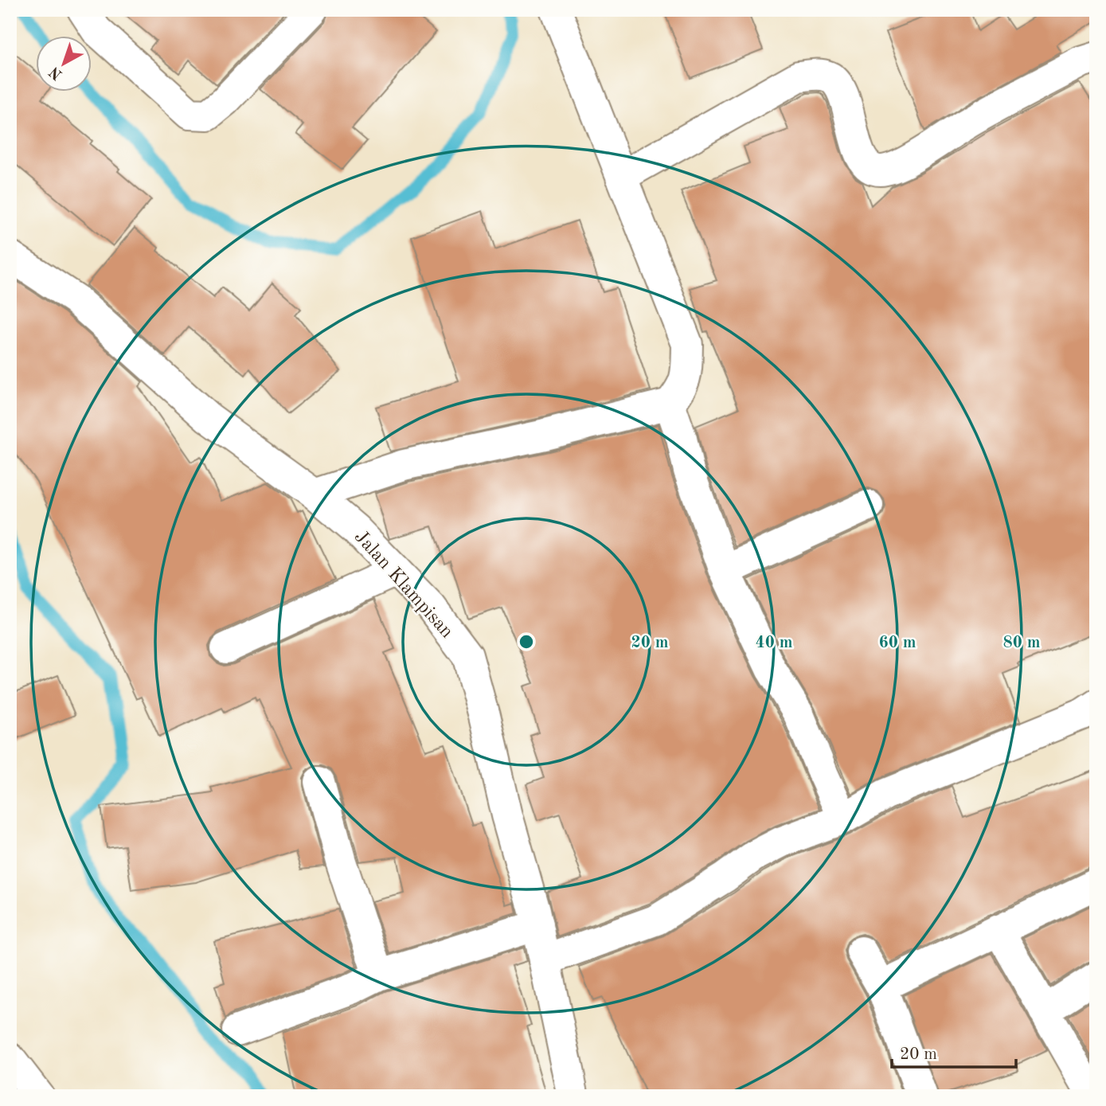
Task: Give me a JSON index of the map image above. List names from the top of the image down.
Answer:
{
  "streets": {
    "main road": ["Jalan Klampisan"]
  },
  "scale_bar": "20 m",
  "north": "bottom left",
  "rings": [
    "20 m",
    "40 m",
    "60 m",
    "80 m"
  ]
}
